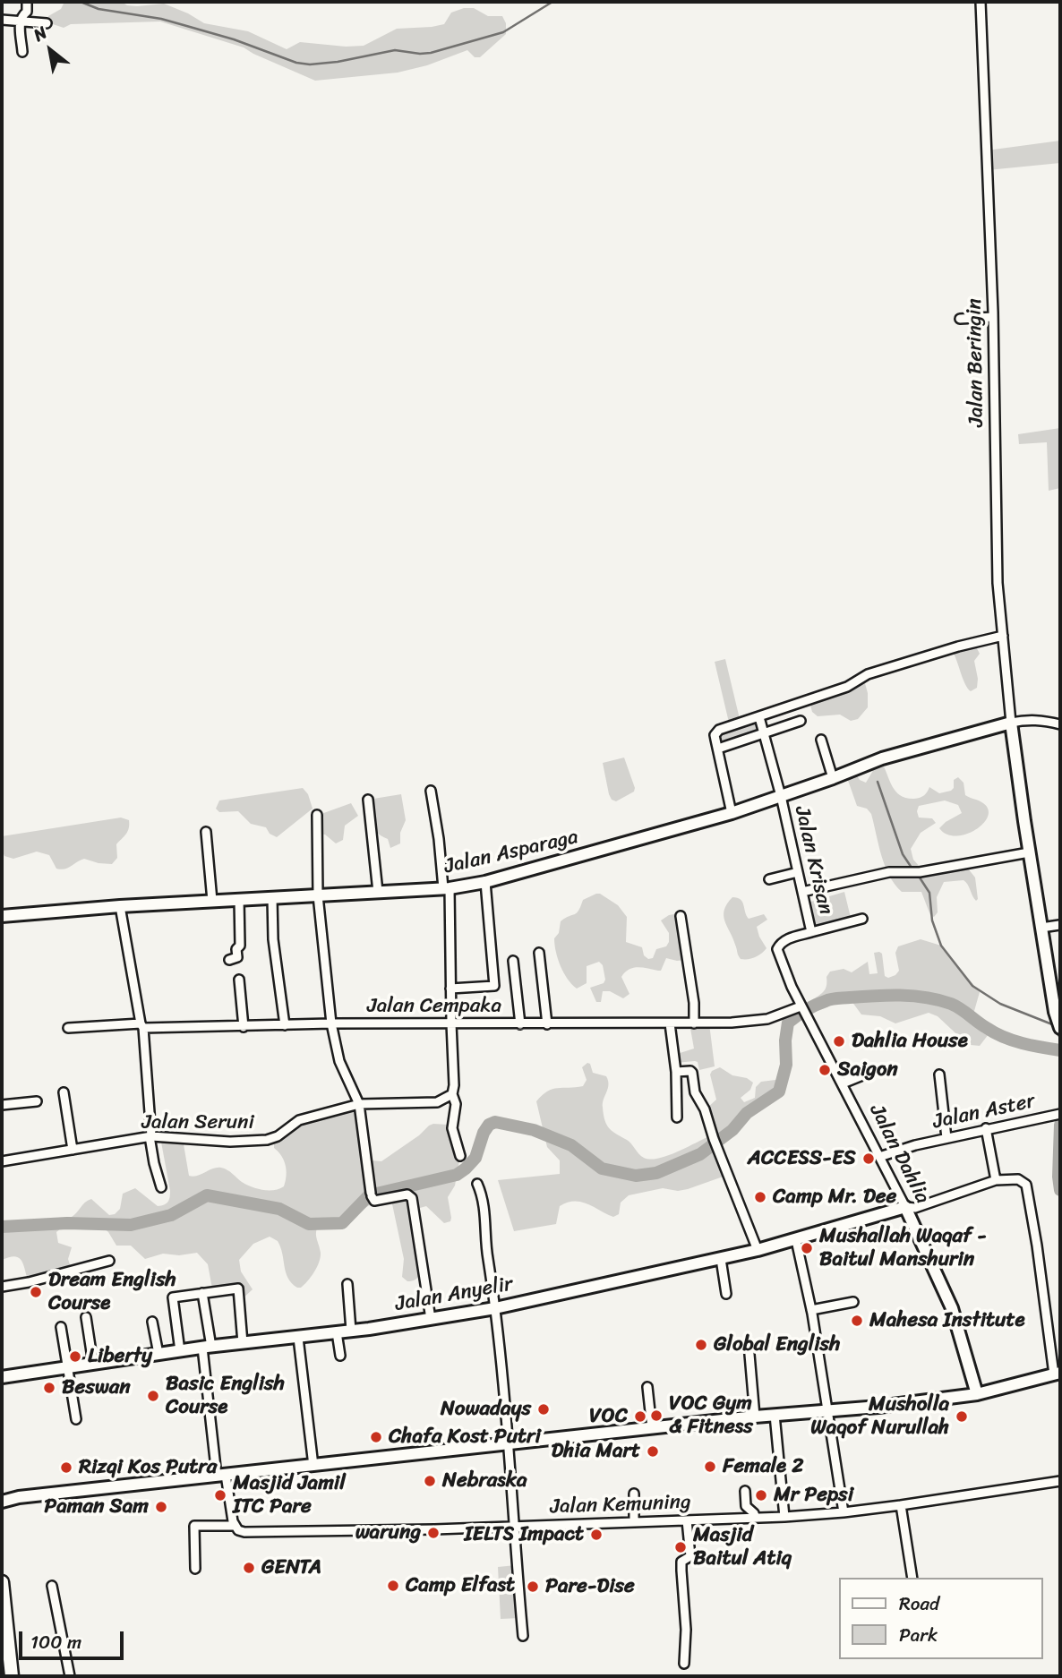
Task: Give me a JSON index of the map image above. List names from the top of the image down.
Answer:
{
  "streets": {
    "street": [
      "Jalan Beringin",
      "Jalan Asparaga",
      "Jalan Krisan",
      "Jalan Cempaka",
      "Jalan Aster",
      "Jalan Seruni",
      "Jalan Dahlia",
      "Jalan Anyelir",
      "Jalan Kemuning"
    ]
  },
  "crossings": [
    ["Jalan Beringin", "Jalan Asparaga"],
    ["Jalan Asparaga", "Jalan Krisan"],
    ["Jalan Krisan", "Jalan Cempaka"],
    ["Jalan Krisan", "Jalan Dahlia"],
    ["Jalan Cempaka", "Jalan Dahlia"],
    ["Jalan Aster", "Jalan Dahlia"],
    ["Jalan Dahlia", "Jalan Anyelir"]
  ],
  "places": [
    "Dahlia House",
    "Saigon",
    "ACCESS-ES",
    "Camp Mr. Dee",
    "Mushallah Waqaf - Baitul Manshurin",
    "Dream English Course",
    "Mahesa Institute",
    "Global English",
    "Liberty",
    "Beswan",
    "Basic English Course",
    "Nowadays",
    "VOC Gym & Fitness",
    "VOC",
    "Musholla Waqof Nurullah",
    "Chafa Kost Putri",
    "Dhia Mart",
    "Female 2",
    "Rizqi Kos Putra",
    "Nebraska",
    "Masjid Jamil ITC Pare",
    "Mr Pepsi",
    "Paman Sam",
    "warung",
    "IELTS Impact",
    "Masjid Baitul Atiq",
    "GENTA",
    "Camp Elfast",
    "Pare-Dise"
  ],
  "legend": ["Road", "Park"],
  "scale_bar": "100 m",
  "north": "top left"
}
